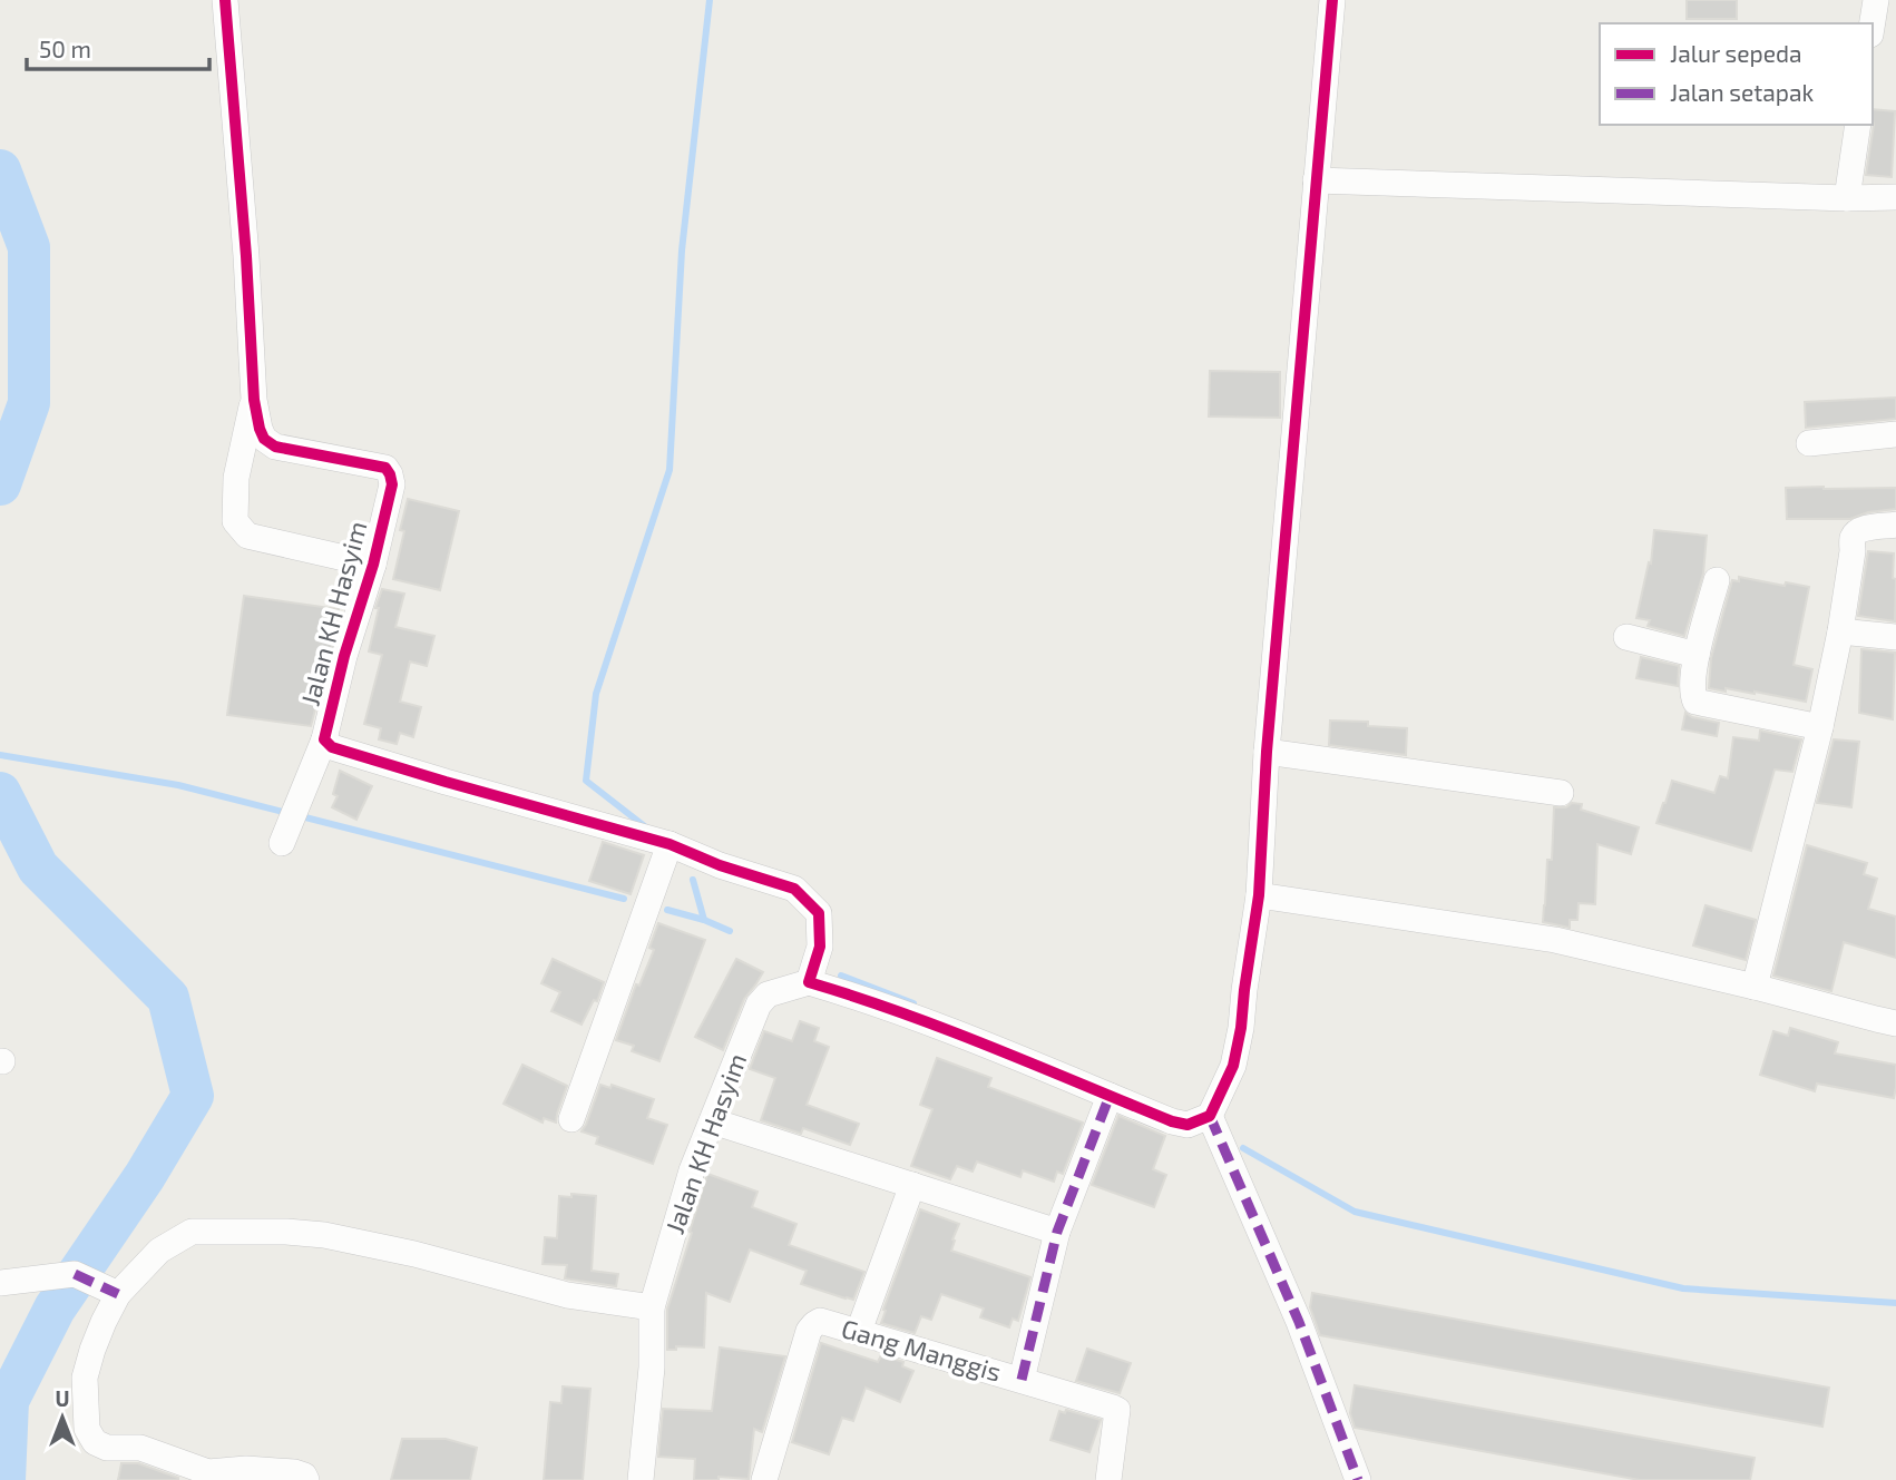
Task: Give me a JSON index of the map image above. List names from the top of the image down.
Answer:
{
  "streets": {
    "street": ["Jalan KH Hasyim", "Gang Manggis"]
  },
  "legend": ["Jalur sepeda", "Jalan setapak"],
  "scale_bar": "50 m",
  "north": "top"
}
